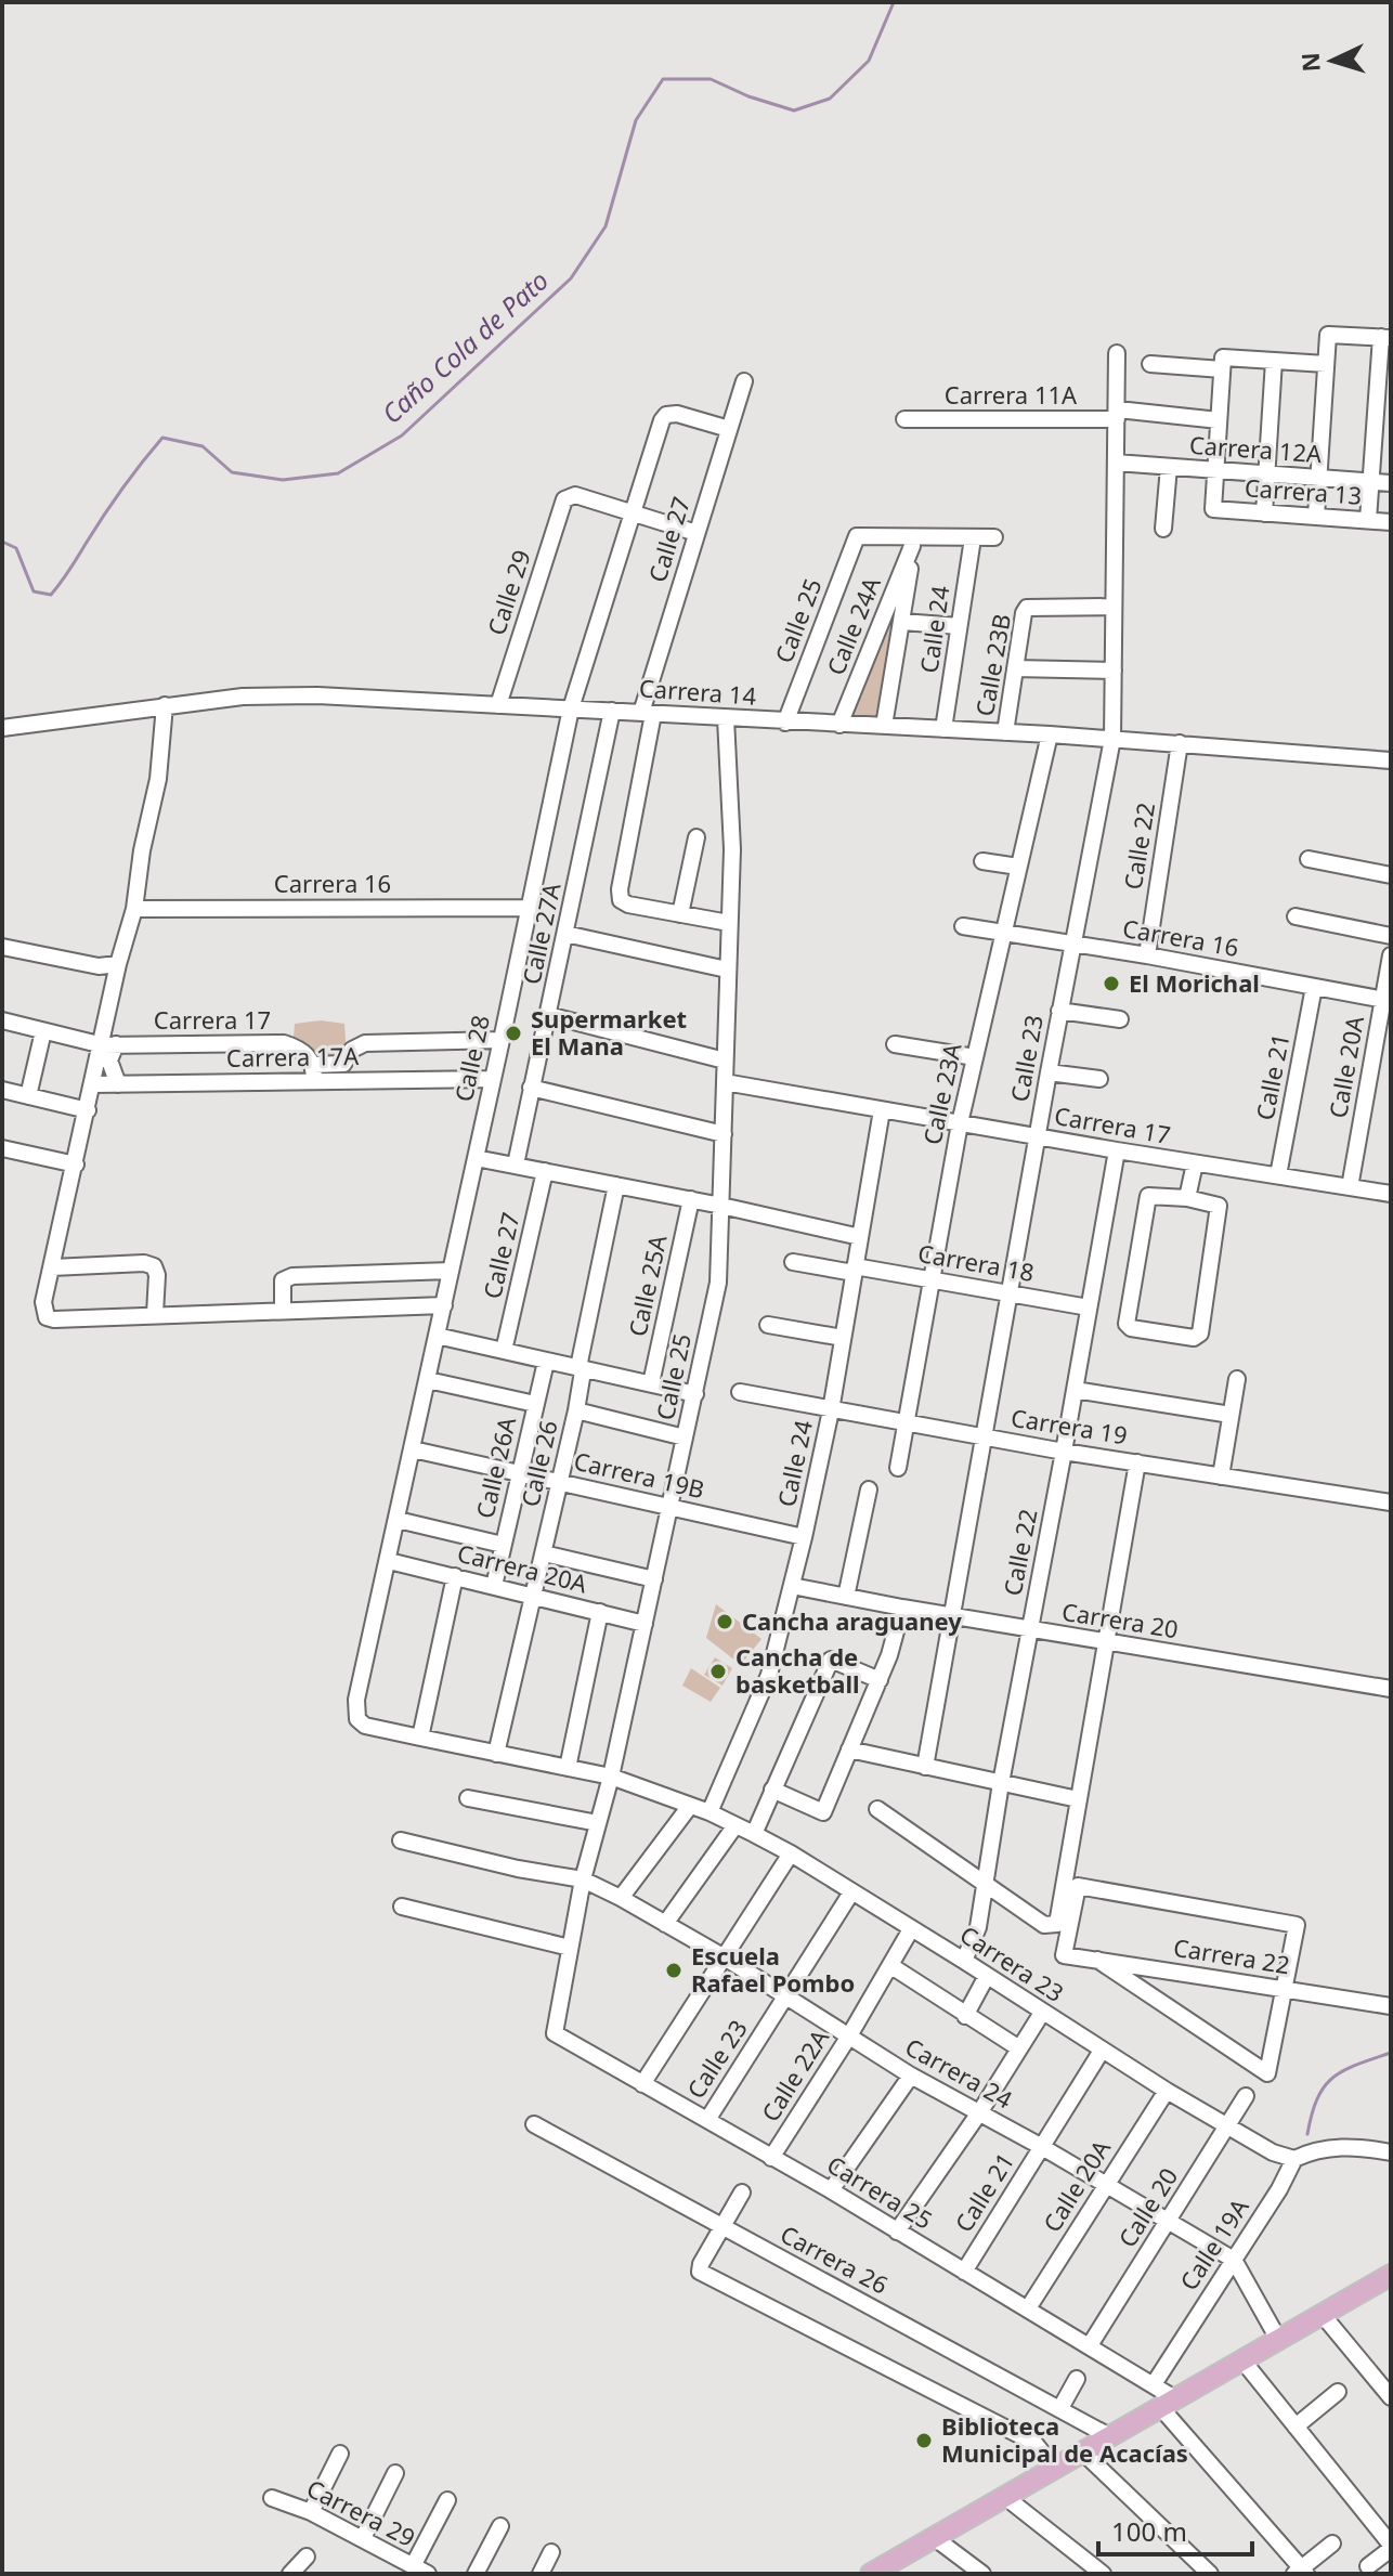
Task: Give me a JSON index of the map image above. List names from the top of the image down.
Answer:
{
  "streets": {
    "street": [
      "Carrera 11A",
      "Carrera 12A",
      "Carrera 13",
      "Calle 27",
      "Calle 29",
      "Calle 25",
      "Calle 24A",
      "Calle 24",
      "Calle 23B",
      "Carrera 14",
      "Calle 22",
      "Carrera 16",
      "Calle 27A",
      "Carrera 17",
      "Carrera 17A",
      "Calle 28",
      "Calle 23",
      "Calle 20A",
      "Calle 21",
      "Calle 23A",
      "Carrera 18",
      "Calle 25A",
      "Carrera 19",
      "Calle 26",
      "Calle 26A",
      "Carrera 19B",
      "Carrera 20A",
      "Carrera 20",
      "Carrera 22",
      "Carrera 23",
      "Carrera 24",
      "Calle 22A",
      "Carrera 25",
      "Calle 20",
      "Calle 19A",
      "Carrera 26",
      "Carrera 29"
    ]
  },
  "crossings": [
    ["Carrera 11A", "Calle 23"],
    ["Carrera 12A", "Carrera 13"],
    ["Carrera 12A", "Calle 23"],
    ["Calle 27", "Carrera 14"],
    ["Calle 27", "Calle 28"],
    ["Calle 29", "Carrera 14"],
    ["Calle 29", "Calle 28"],
    ["Calle 25", "Calle 24A"],
    ["Calle 25", "Calle 24"],
    ["Calle 25", "Carrera 14"],
    ["Calle 25", "Carrera 17"],
    ["Calle 25", "Carrera 19B"],
    ["Calle 25", "Carrera 20A"],
    ["Calle 25", "Carrera 23"],
    ["Calle 25", "Carrera 24"],
    ["Calle 25", "Carrera 25"],
    ["Calle 24A", "Calle 24"],
    ["Calle 24A", "Carrera 14"],
    ["Calle 24", "Carrera 14"],
    ["Calle 24", "Carrera 17"],
    ["Calle 24", "Carrera 18"],
    ["Calle 24", "Carrera 19"],
    ["Calle 24", "Carrera 19B"],
    ["Calle 24", "Carrera 20"],
    ["Calle 24", "Carrera 23"],
    ["Calle 23B", "Carrera 14"],
    ["Calle 23B", "Calle 23"],
    ["Carrera 14", "Calle 22"],
    ["Carrera 14", "Calle 27A"],
    ["Carrera 14", "Calle 28"],
    ["Carrera 14", "Calle 23"],
    ["Carrera 14", "Calle 23A"],
    ["Calle 22", "Carrera 16"],
    ["Calle 22", "Carrera 17"],
    ["Calle 22", "Carrera 18"],
    ["Calle 22", "Carrera 19"],
    ["Calle 22", "Carrera 20"],
    ["Calle 22", "Carrera 23"],
    ["Carrera 16", "Calle 28"],
    ["Carrera 16", "Calle 23"],
    ["Carrera 16", "Calle 20A"],
    ["Carrera 16", "Calle 21"],
    ["Carrera 16", "Calle 23A"],
    ["Carrera 17", "Carrera 17A"],
    ["Carrera 17", "Calle 23"],
    ["Carrera 17", "Calle 20A"],
    ["Carrera 17", "Calle 21"],
    ["Carrera 17", "Calle 23A"],
    ["Carrera 17A", "Calle 28"],
    ["Calle 28", "Carrera 19B"],
    ["Calle 28", "Carrera 20A"],
    ["Calle 23", "Carrera 18"],
    ["Calle 23", "Carrera 19"],
    ["Calle 23", "Carrera 20"],
    ["Calle 23", "Carrera 23"],
    ["Calle 23", "Carrera 24"],
    ["Calle 23", "Carrera 25"],
    ["Calle 20A", "Carrera 23"],
    ["Calle 20A", "Carrera 24"],
    ["Calle 20A", "Carrera 25"],
    ["Calle 21", "Carrera 23"],
    ["Calle 21", "Carrera 24"],
    ["Calle 21", "Carrera 25"],
    ["Calle 23A", "Carrera 18"],
    ["Calle 23A", "Carrera 19"],
    ["Calle 26", "Carrera 19B"],
    ["Calle 26", "Carrera 20A"],
    ["Calle 26A", "Carrera 19B"],
    ["Calle 26A", "Carrera 20A"],
    ["Carrera 23", "Calle 22A"],
    ["Carrera 23", "Calle 20"],
    ["Carrera 23", "Calle 19A"],
    ["Carrera 24", "Calle 22A"],
    ["Carrera 24", "Calle 20"],
    ["Carrera 24", "Calle 19A"],
    ["Calle 22A", "Carrera 25"],
    ["Carrera 25", "Calle 20"],
    ["Carrera 25", "Calle 19A"]
  ],
  "water": ["Caño Cola de Pato"],
  "places": [
    "El Morichal",
    "Supermarket El Mana",
    "Cancha araguaney",
    "Cancha de basketball",
    "Escuela Rafael Pombo",
    "Biblioteca Municipal de Acacías"
  ],
  "scale_bar": "100 m",
  "north": "left"
}
